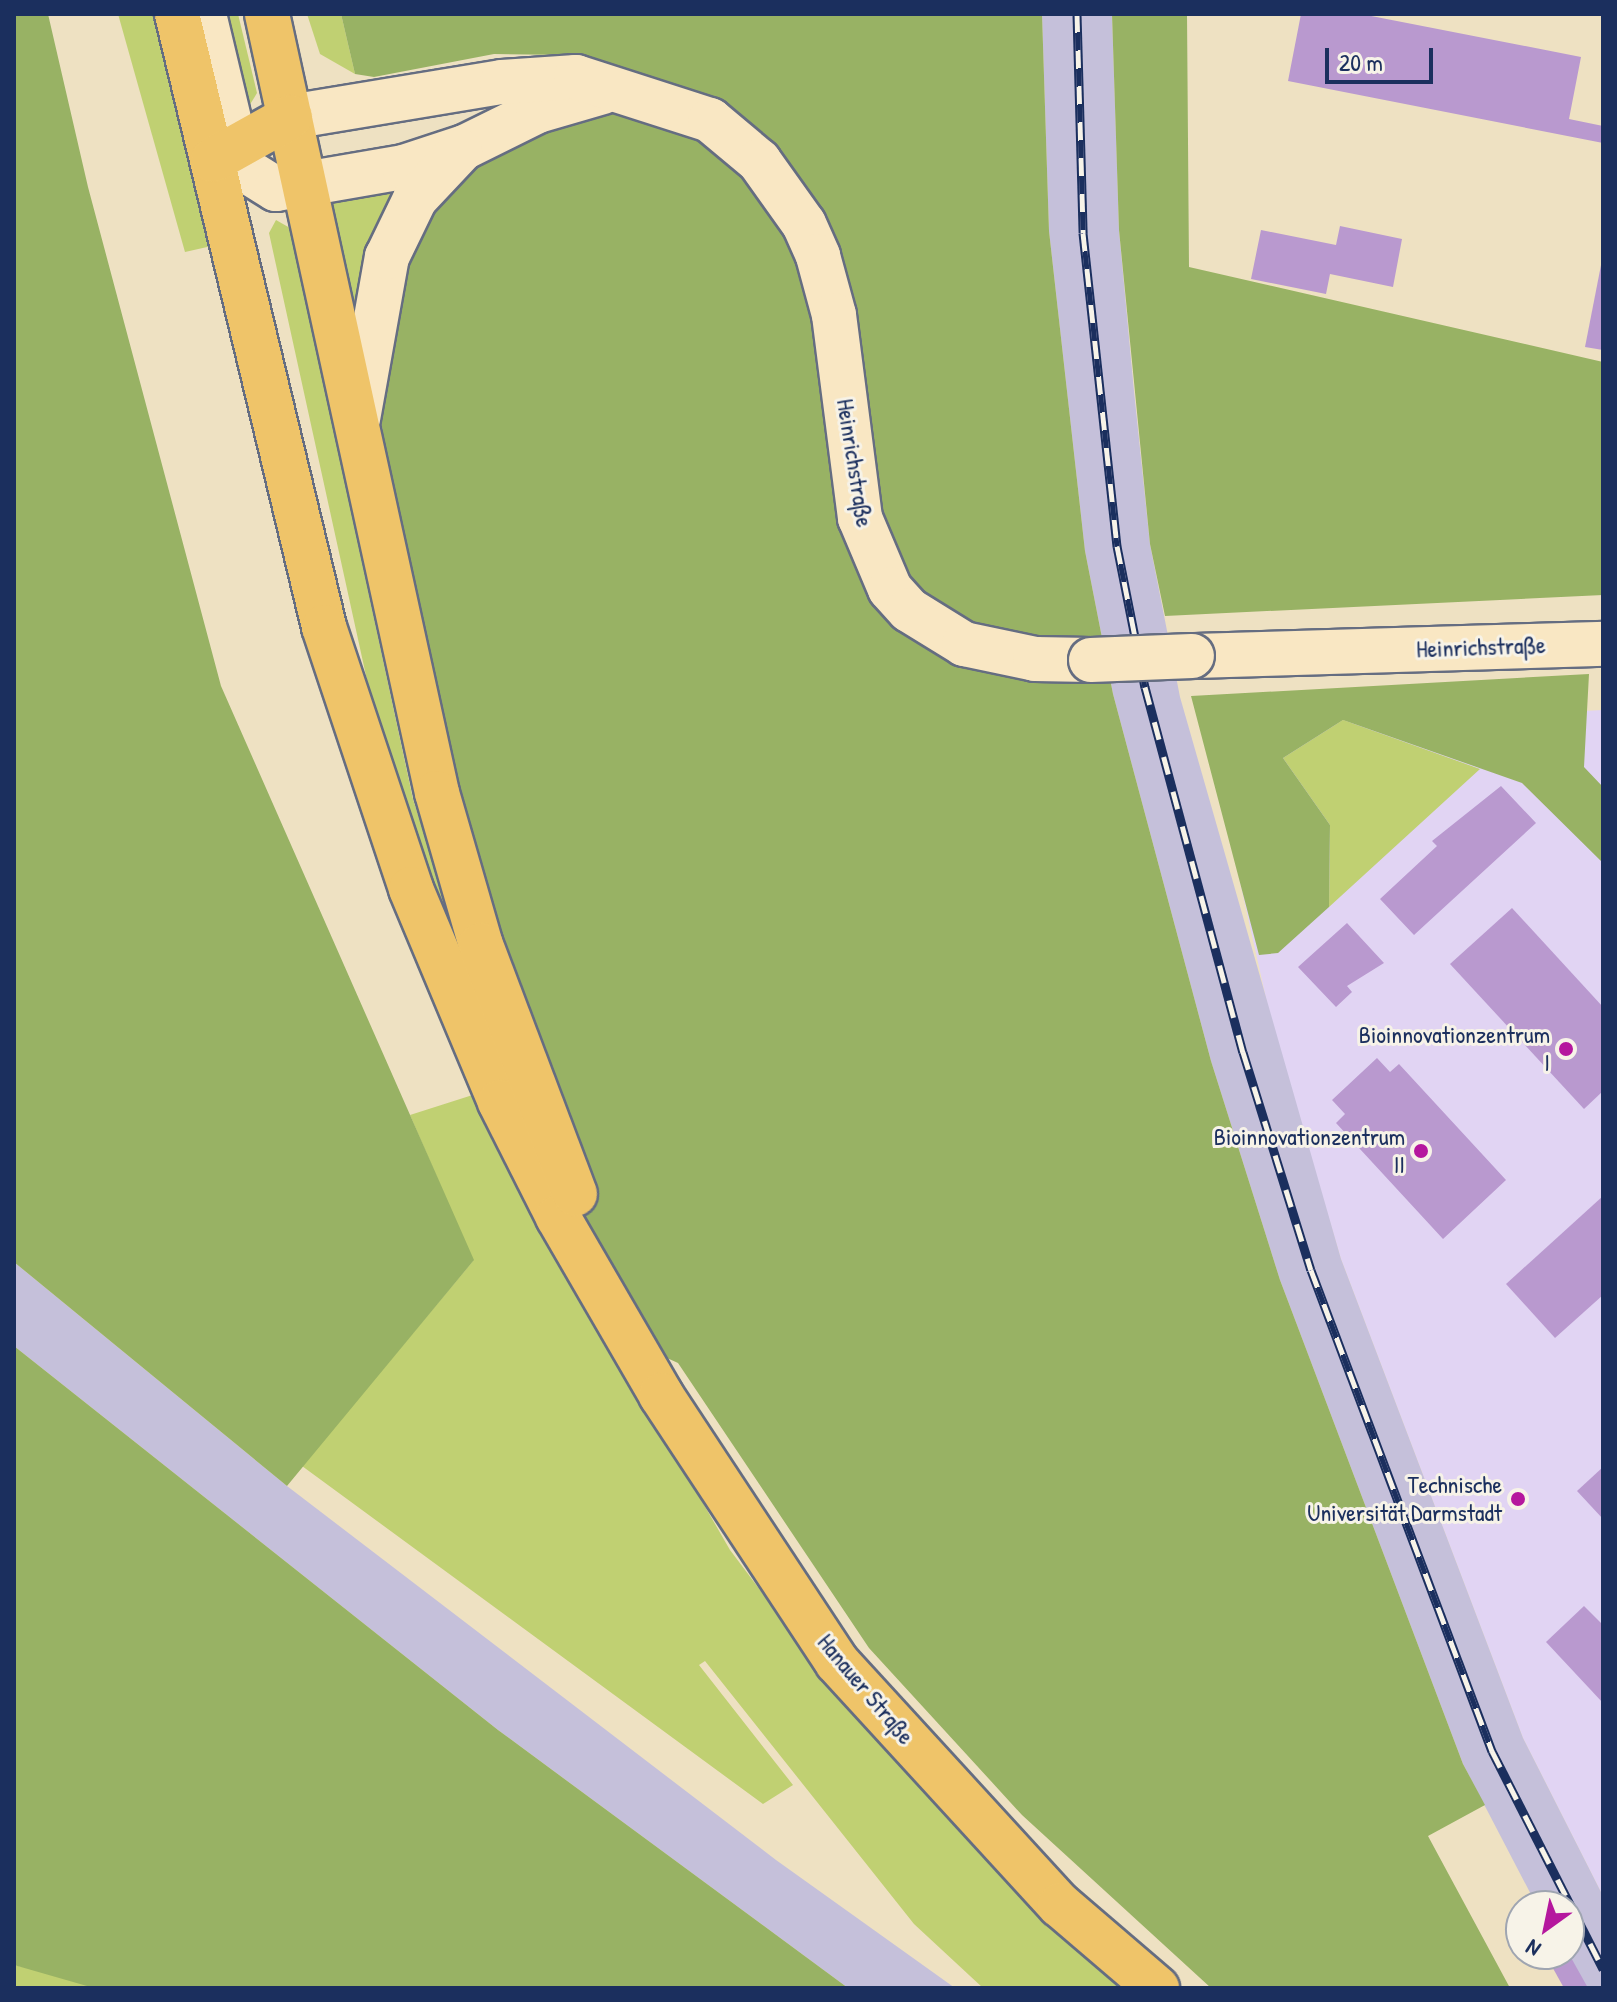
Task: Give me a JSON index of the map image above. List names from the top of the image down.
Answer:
{
  "streets": {
    "main road": ["Heinrichstraße", "Hanauer Straße"]
  },
  "places": ["Bioinnovationzentrum I", "Bioinnovationzentrum II", "Technische Universität Darmstadt"],
  "scale_bar": "20 m",
  "north": "bottom left"
}
